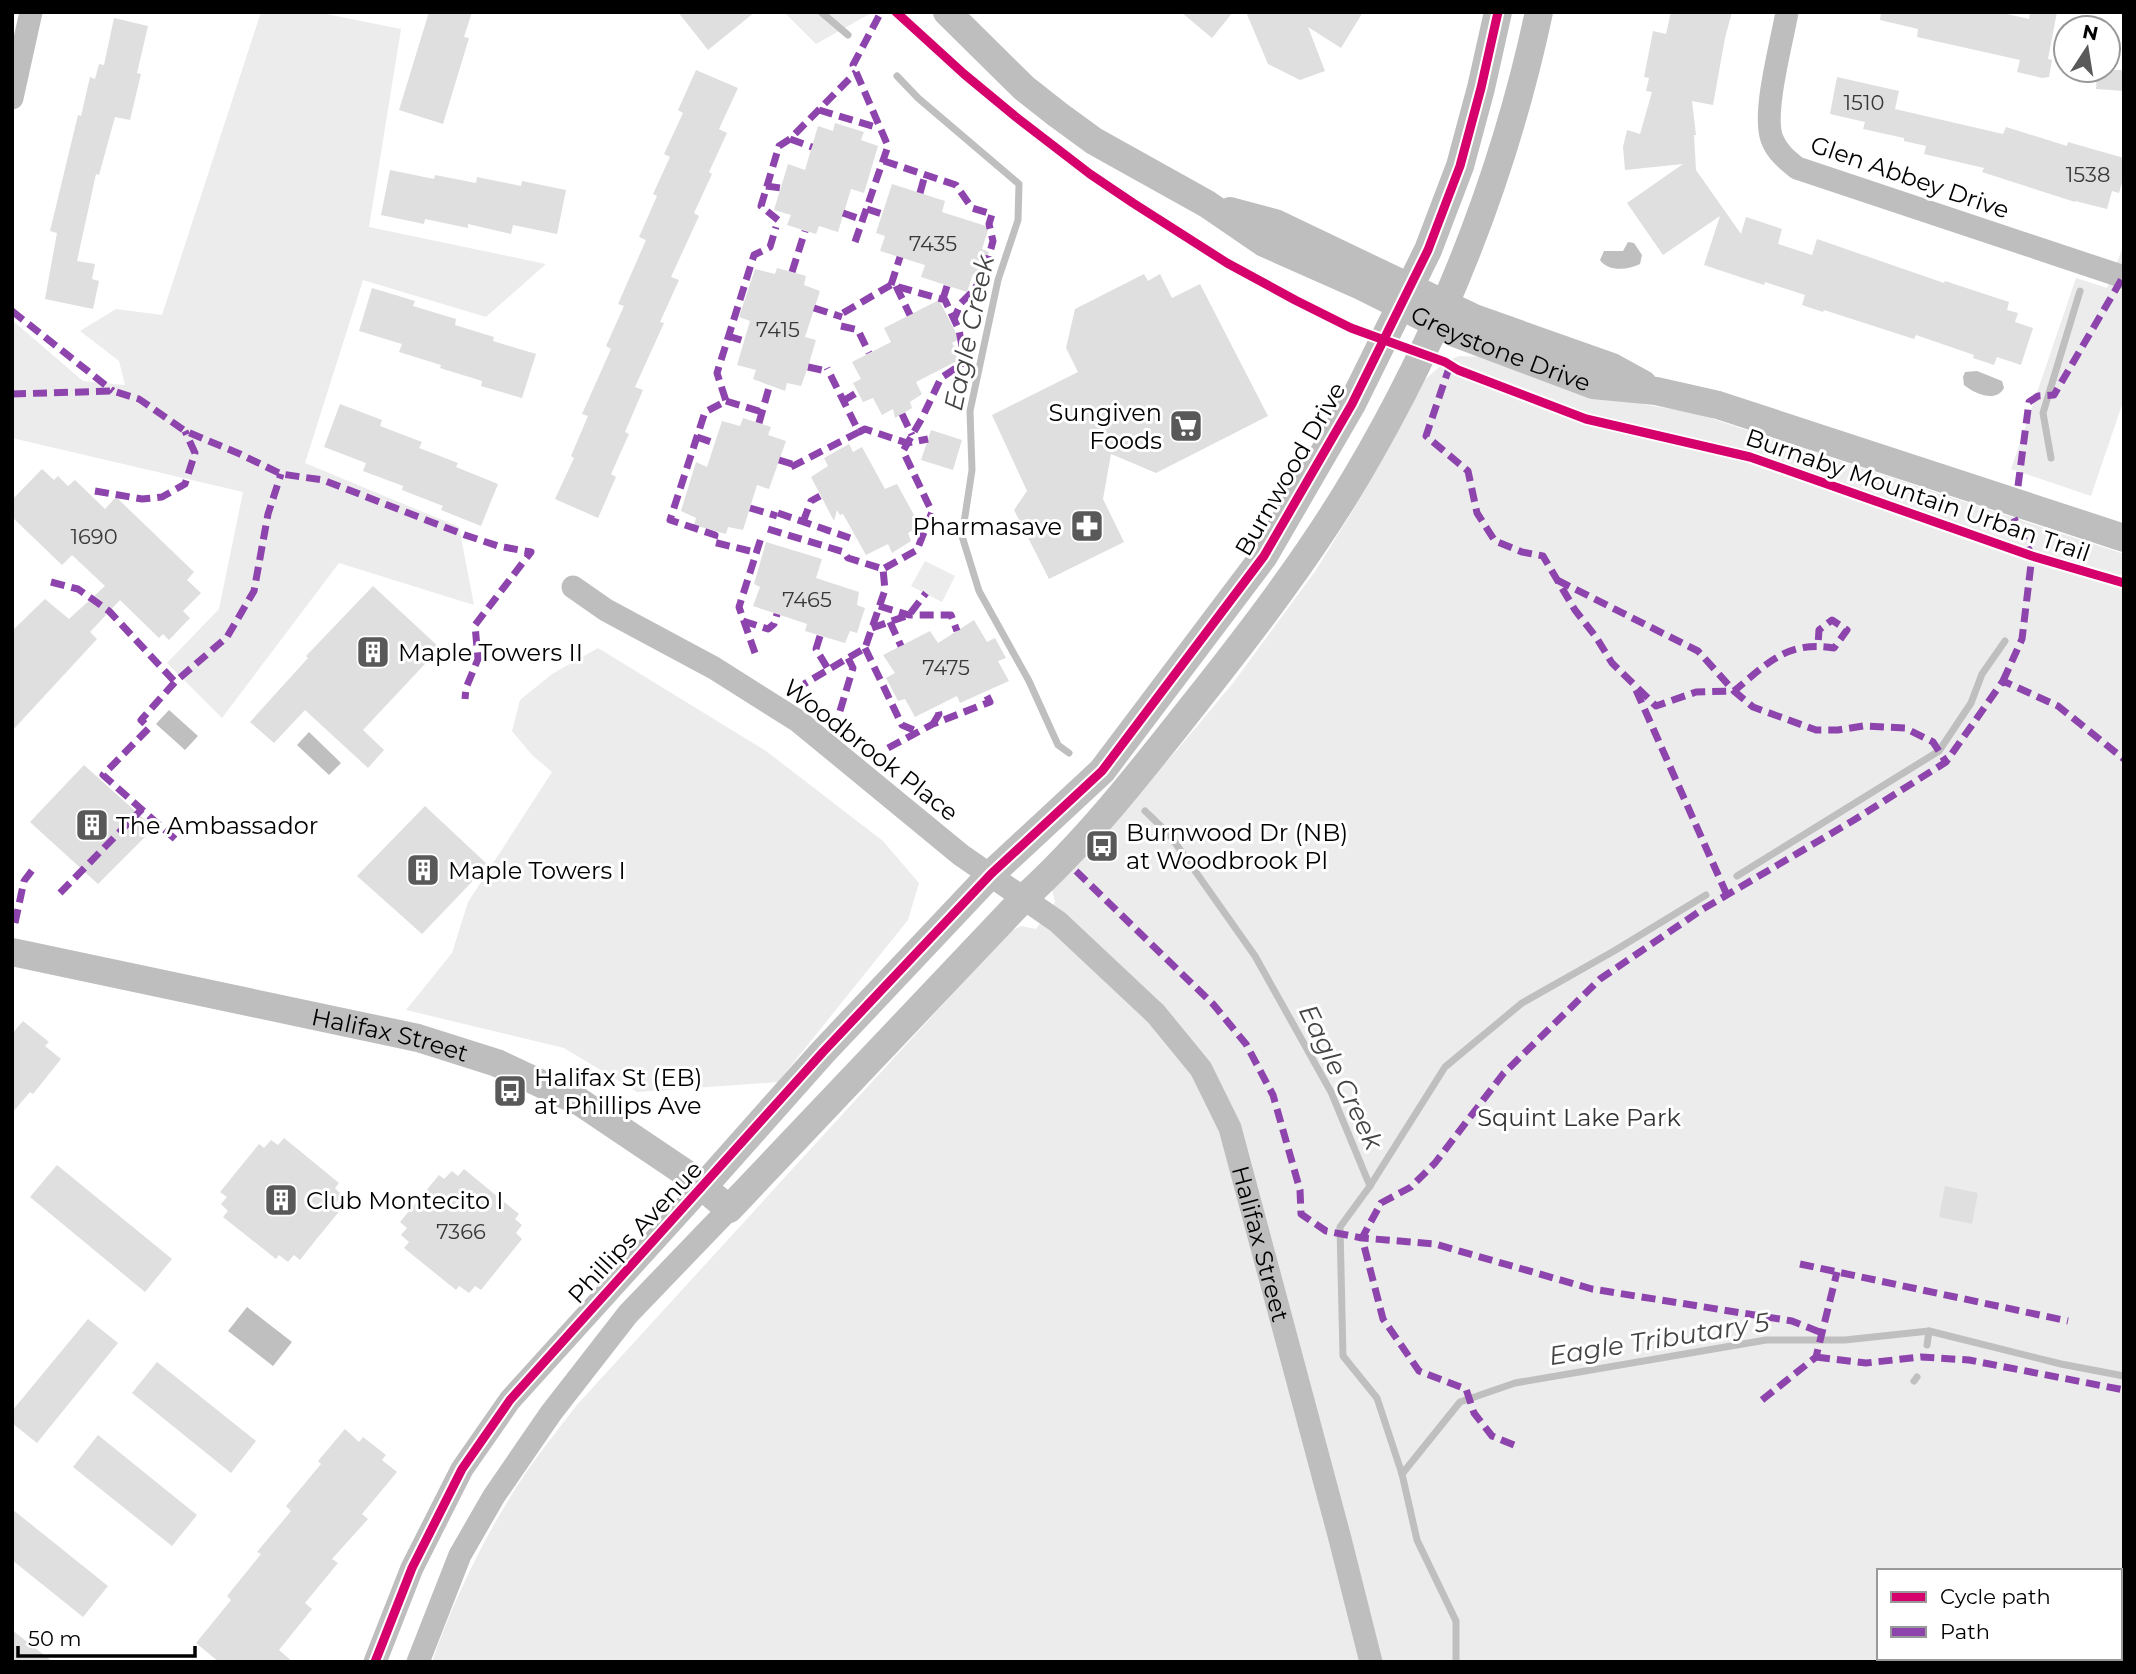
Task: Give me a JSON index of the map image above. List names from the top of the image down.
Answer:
{
  "streets": {
    "street": [
      "Glen Abbey Drive",
      "Greystone Drive",
      "Burnwood Drive",
      "Woodbrook Place",
      "Halifax Street",
      "Phillips Avenue"
    ],
    "cycle path": ["Burnaby Mountain Urban Trail"]
  },
  "crossings": [
    ["Greystone Drive", "Burnwood Drive"],
    ["Burnwood Drive", "Woodbrook Place"],
    ["Burnwood Drive", "Phillips Avenue"],
    ["Woodbrook Place", "Halifax Street"],
    ["Woodbrook Place", "Phillips Avenue"],
    ["Halifax Street", "Phillips Avenue"]
  ],
  "water": ["Eagle Creek", "Eagle Tributary 5"],
  "parks": ["Squint Lake Park"],
  "places": {
    "supermarket": ["Sungiven Foods"],
    "pharmacy": ["Pharmasave"],
    "building": [
      "Maple Towers II",
      "The Ambassador",
      "Maple Towers I",
      "Club Montecito I"
    ],
    "bus stop": ["Burnwood Dr (NB) at Woodbrook Pl", "Halifax St (EB) at Phillips Ave"]
  },
  "house_numbers": [
    "1510",
    "1538",
    "7435",
    "7415",
    "1690",
    "7465",
    "7475",
    "7366"
  ],
  "legend": ["Cycle path", "Path"],
  "scale_bar": "50 m",
  "north": "top"
}
